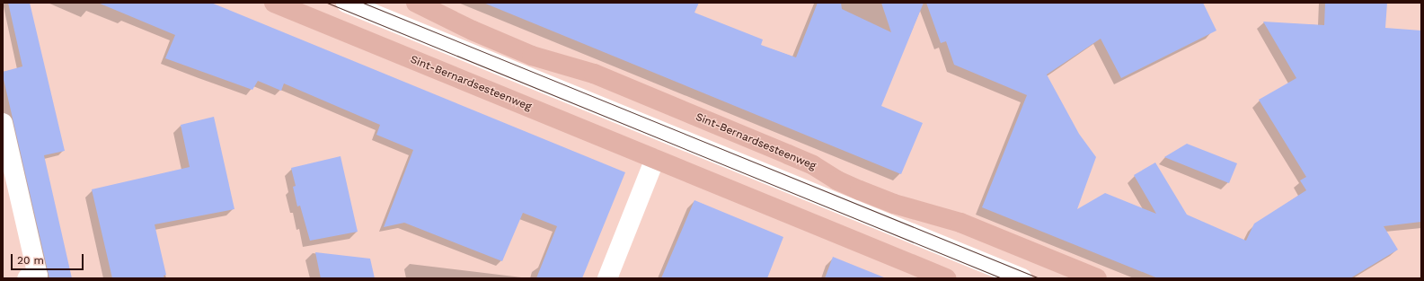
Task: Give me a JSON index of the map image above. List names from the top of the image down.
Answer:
{
  "streets": {
    "main road": ["Sint-Bernardsesteenweg"]
  },
  "scale_bar": "20 m"
}
